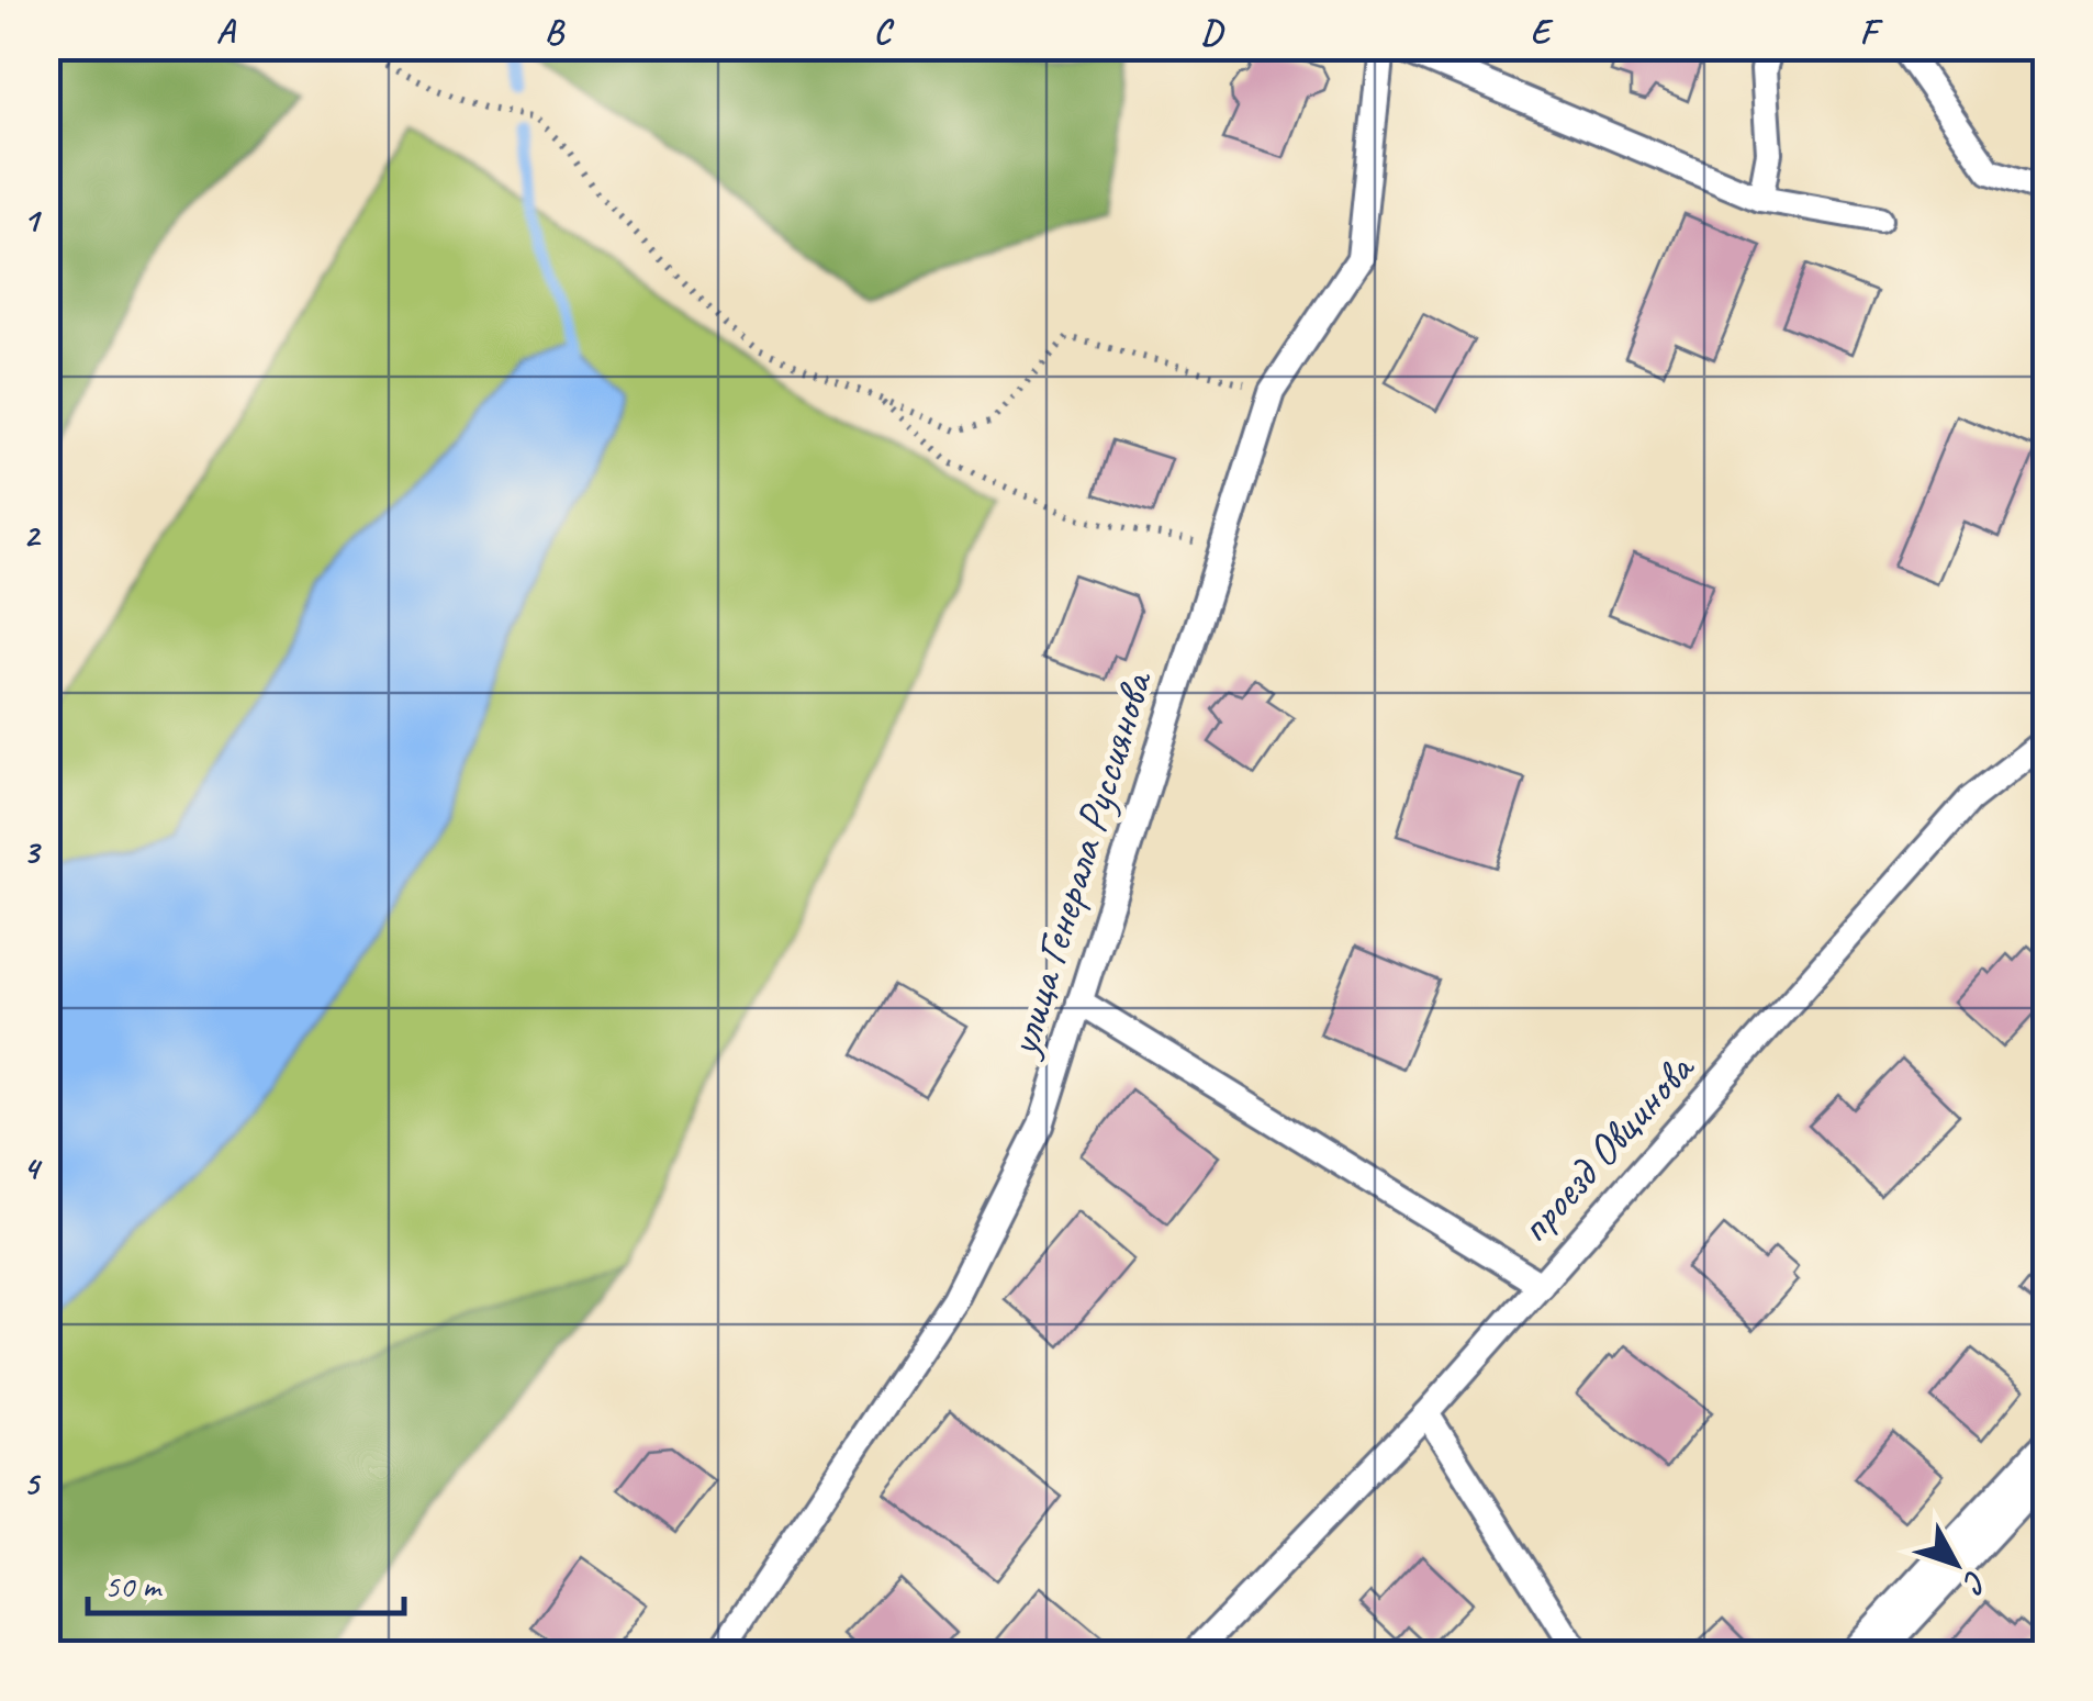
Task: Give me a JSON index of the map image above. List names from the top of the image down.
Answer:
{
  "streets": {
    "lane": ["улица Генерала Руссиянова", "проезд Овцинова"]
  },
  "scale_bar": "50 m",
  "north": "bottom right",
  "grid": {
    "columns": [
      "A",
      "B",
      "C",
      "D",
      "E",
      "F"
    ],
    "rows": [
      "1",
      "2",
      "3",
      "4",
      "5"
    ]
  }
}
